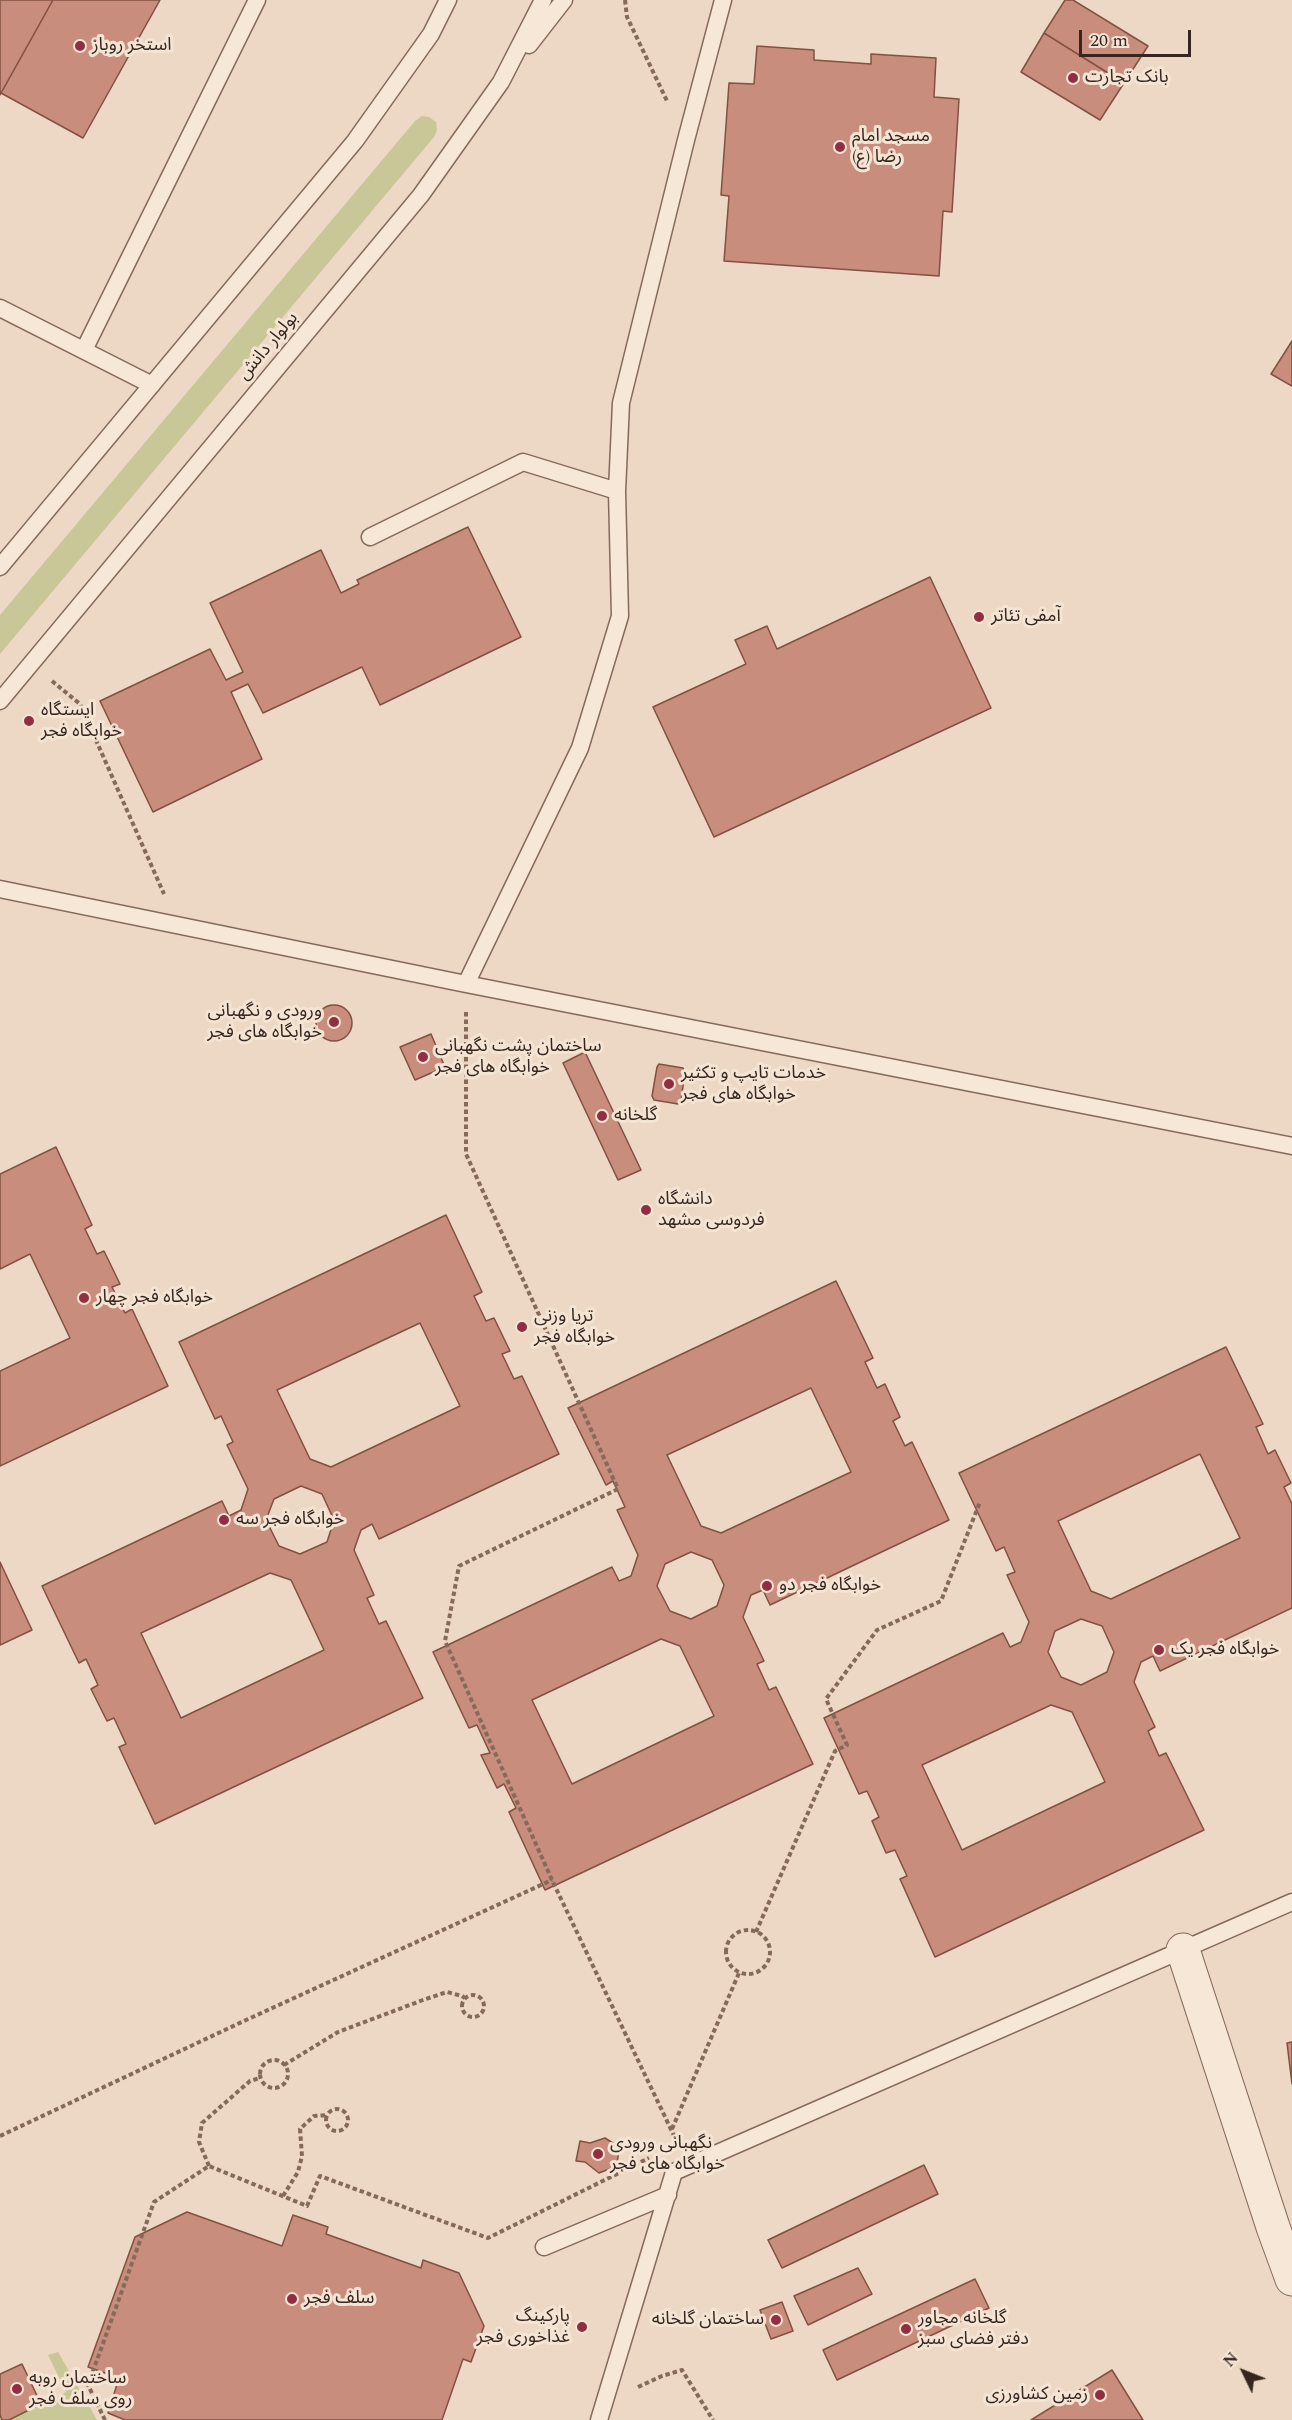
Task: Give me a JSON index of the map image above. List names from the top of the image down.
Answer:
{
  "streets": {
    "lane": ["بولوار دانش"]
  },
  "places": [
    "استخر روباز",
    "بانک تجارت",
    "مسجد امام رضا (ع)",
    "آمفی تئاتر",
    "ایستگاه خوابگاه فجر",
    "ورودی و نگهبانی خوابگاه های فجر",
    "ساختمان پشت نگهبانی خوابگاه های فجر",
    "خدمات تایپ و تکثیر خوابگاه های فجر",
    "گلخانه",
    "دانشگاه فردوسی مشهد",
    "خوابگاه فجر چهار",
    "تریا وزنی خوابگاه فجر",
    "خوابگاه فجر سه",
    "خوابگاه فجر دو",
    "خوابگاه فجر یک",
    "نگهبانی ورودی خوابگاه های فجر",
    "سلف فجر",
    "ساختمان گلخانه",
    "پارکینگ غذاخوری فجر",
    "گلخانه مجاور دفتر فضای سبز",
    "ساختمان روبه روی سلف فجر",
    "زمین کشاورزی"
  ],
  "scale_bar": "20 m",
  "north": "top left"
}
